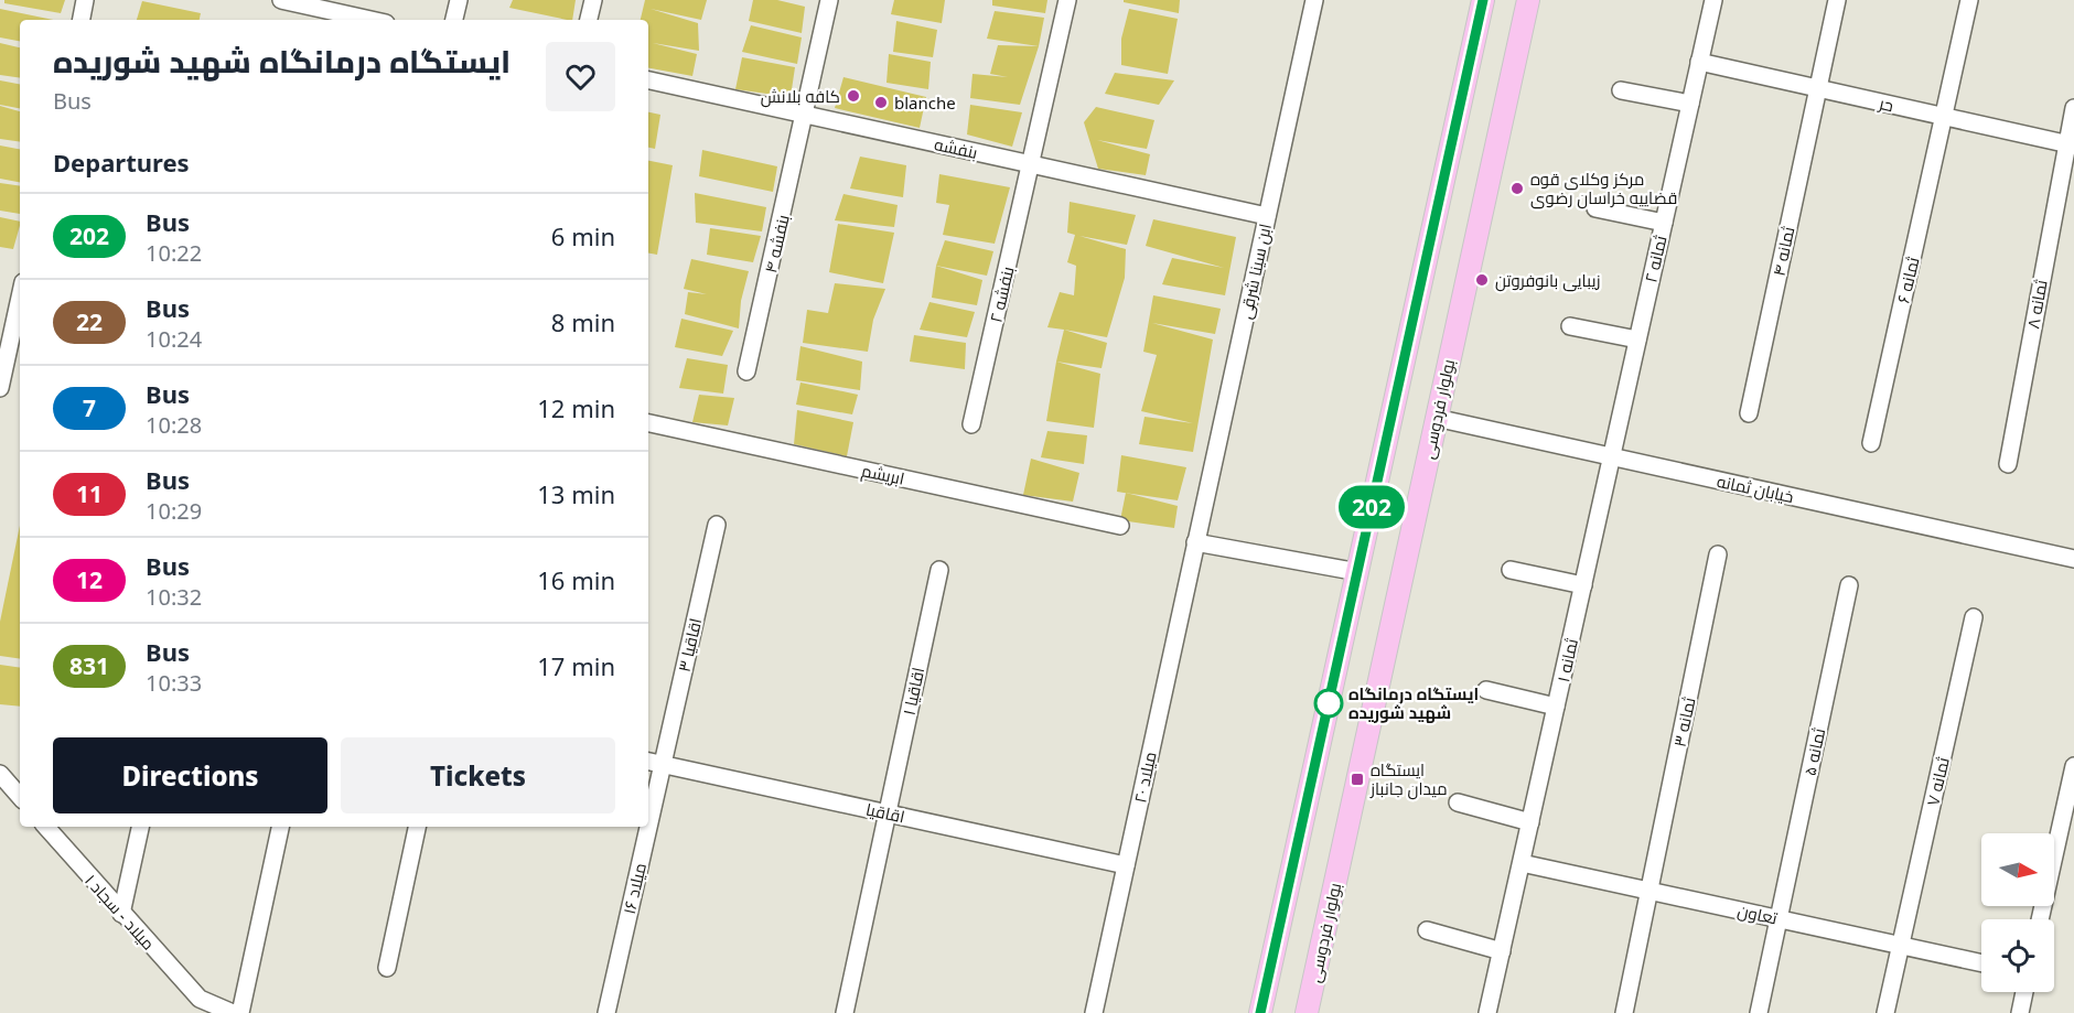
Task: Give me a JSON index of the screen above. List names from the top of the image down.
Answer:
{
  "streets": {
    "main road": ["بولوار فردوسی"],
    "street": [
      "حر",
      "بنفشه",
      "بنفشه ۴",
      "ثمانه ۴",
      "ثمانه ۲",
      "ابن سینا شرقی",
      "ثمانه ۶",
      "بنفشه ۲",
      "ثمانه ۸",
      "ابریشم",
      "خیابان ثمانه",
      "اقاقیا ۳",
      "ثمانه ۱",
      "اقاقیا ۱",
      "ثمانه ۳",
      "ثمانه ۵",
      "میلاد ۲۰",
      "ثمانه ۷",
      "اقاقیا",
      "میلاد ۱۶",
      "میلاد - سجاد ۱",
      "تعاون"
    ]
  },
  "crossings": [
    ["حر", "ثمانه ۴"],
    ["حر", "ثمانه ۲"],
    ["حر", "ثمانه ۶"],
    ["حر", "ثمانه ۸"],
    ["بنفشه", "بنفشه ۴"],
    ["بنفشه", "ابن سینا شرقی"],
    ["بنفشه", "بنفشه ۲"],
    ["ثمانه ۲", "خیابان ثمانه"],
    ["ثمانه ۲", "ثمانه ۱"],
    ["ابن سینا شرقی", "میلاد ۲۰"],
    ["بولوار فردوسی", "خیابان ثمانه"],
    ["خیابان ثمانه", "ثمانه ۱"],
    ["اقاقیا ۳", "اقاقیا"],
    ["اقاقیا ۳", "میلاد ۱۶"],
    ["ثمانه ۱", "تعاون"],
    ["اقاقیا ۱", "اقاقیا"],
    ["ثمانه ۳", "تعاون"],
    ["ثمانه ۵", "تعاون"],
    ["میلاد ۲۰", "اقاقیا"],
    ["ثمانه ۷", "تعاون"],
    ["اقاقیا", "میلاد ۱۶"]
  ],
  "places": {
    "other": [
      "کافه بلانش",
      "blanche",
      "مرکز وکلای قوه قضاییه خراسان رضوی",
      "زیبایی بانوفروتن",
      "ایستگاه درمانگاه شهید شوریده"
    ],
    "transit": ["ایستگاه میدان جانباز"]
  },
  "lines": ["bus line 202"],
  "north": "right",
  "page": {
    "on_map": "202",
    "heading": [
      ["ایستگاه درمانگاه شهید شوریده", "Bus"],
      "Departures"
    ],
    "list": [
      {
        "mark": "202",
        "name": "Bus",
        "note": "10:22",
        "value": "6 min"
      },
      {
        "mark": "22",
        "name": "Bus",
        "note": "10:24",
        "value": "8 min"
      },
      {
        "mark": "7",
        "name": "Bus",
        "note": "10:28",
        "value": "12 min"
      },
      {
        "mark": "11",
        "name": "Bus",
        "note": "10:29",
        "value": "13 min"
      },
      {
        "mark": "12",
        "name": "Bus",
        "note": "10:32",
        "value": "16 min"
      },
      {
        "mark": "831",
        "name": "Bus",
        "note": "10:33",
        "value": "17 min"
      }
    ],
    "buttons": ["Directions", "Tickets"]
  }
}
